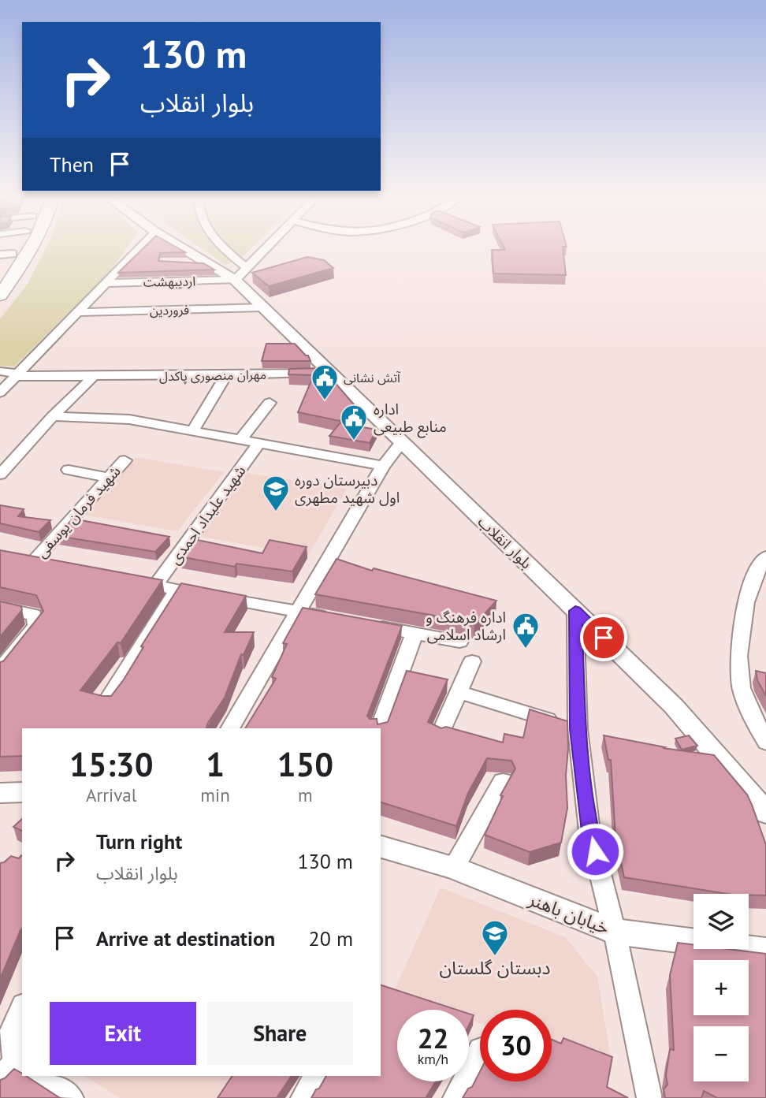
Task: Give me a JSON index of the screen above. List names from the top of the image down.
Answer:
{
  "streets": {
    "street": [
      "اردیبهشت",
      "فروردین",
      "مهران منصوری پاکدل",
      "شهید فرمان یوسفی",
      "شهید علیداد احمدی",
      "بلوار انقلاب",
      "خیابان باهنر"
    ]
  },
  "crossings": [
    ["اردیبهشت", "بلوار انقلاب"],
    ["فروردین", "بلوار انقلاب"],
    ["مهران منصوری پاکدل", "بلوار انقلاب"]
  ],
  "places": {
    "public building": ["آتش نشانی", "اداره منابع طبیعی", "اداره فرهنگ و ارشاد اسلامی"],
    "school or university": ["دبیرستان دوره اول شهید مطهری", "دبستان گلستان"]
  },
  "page": {
    "turn": ["130 m", "بلوار انقلاب"],
    "then": "Then",
    "eta": [
      "15:30",
      "Arrival",
      "1",
      "min",
      "150",
      "m"
    ],
    "list": [
      {
        "name": "Turn right",
        "note": "بلوار انقلاب",
        "value": "130 m"
      },
      {
        "name": "Arrive at destination",
        "value": "20 m"
      }
    ],
    "map_buttons": ["+", "−"],
    "buttons": ["Exit", "Share"],
    "speed": "22 km/h",
    "limit": "30"
  }
}
